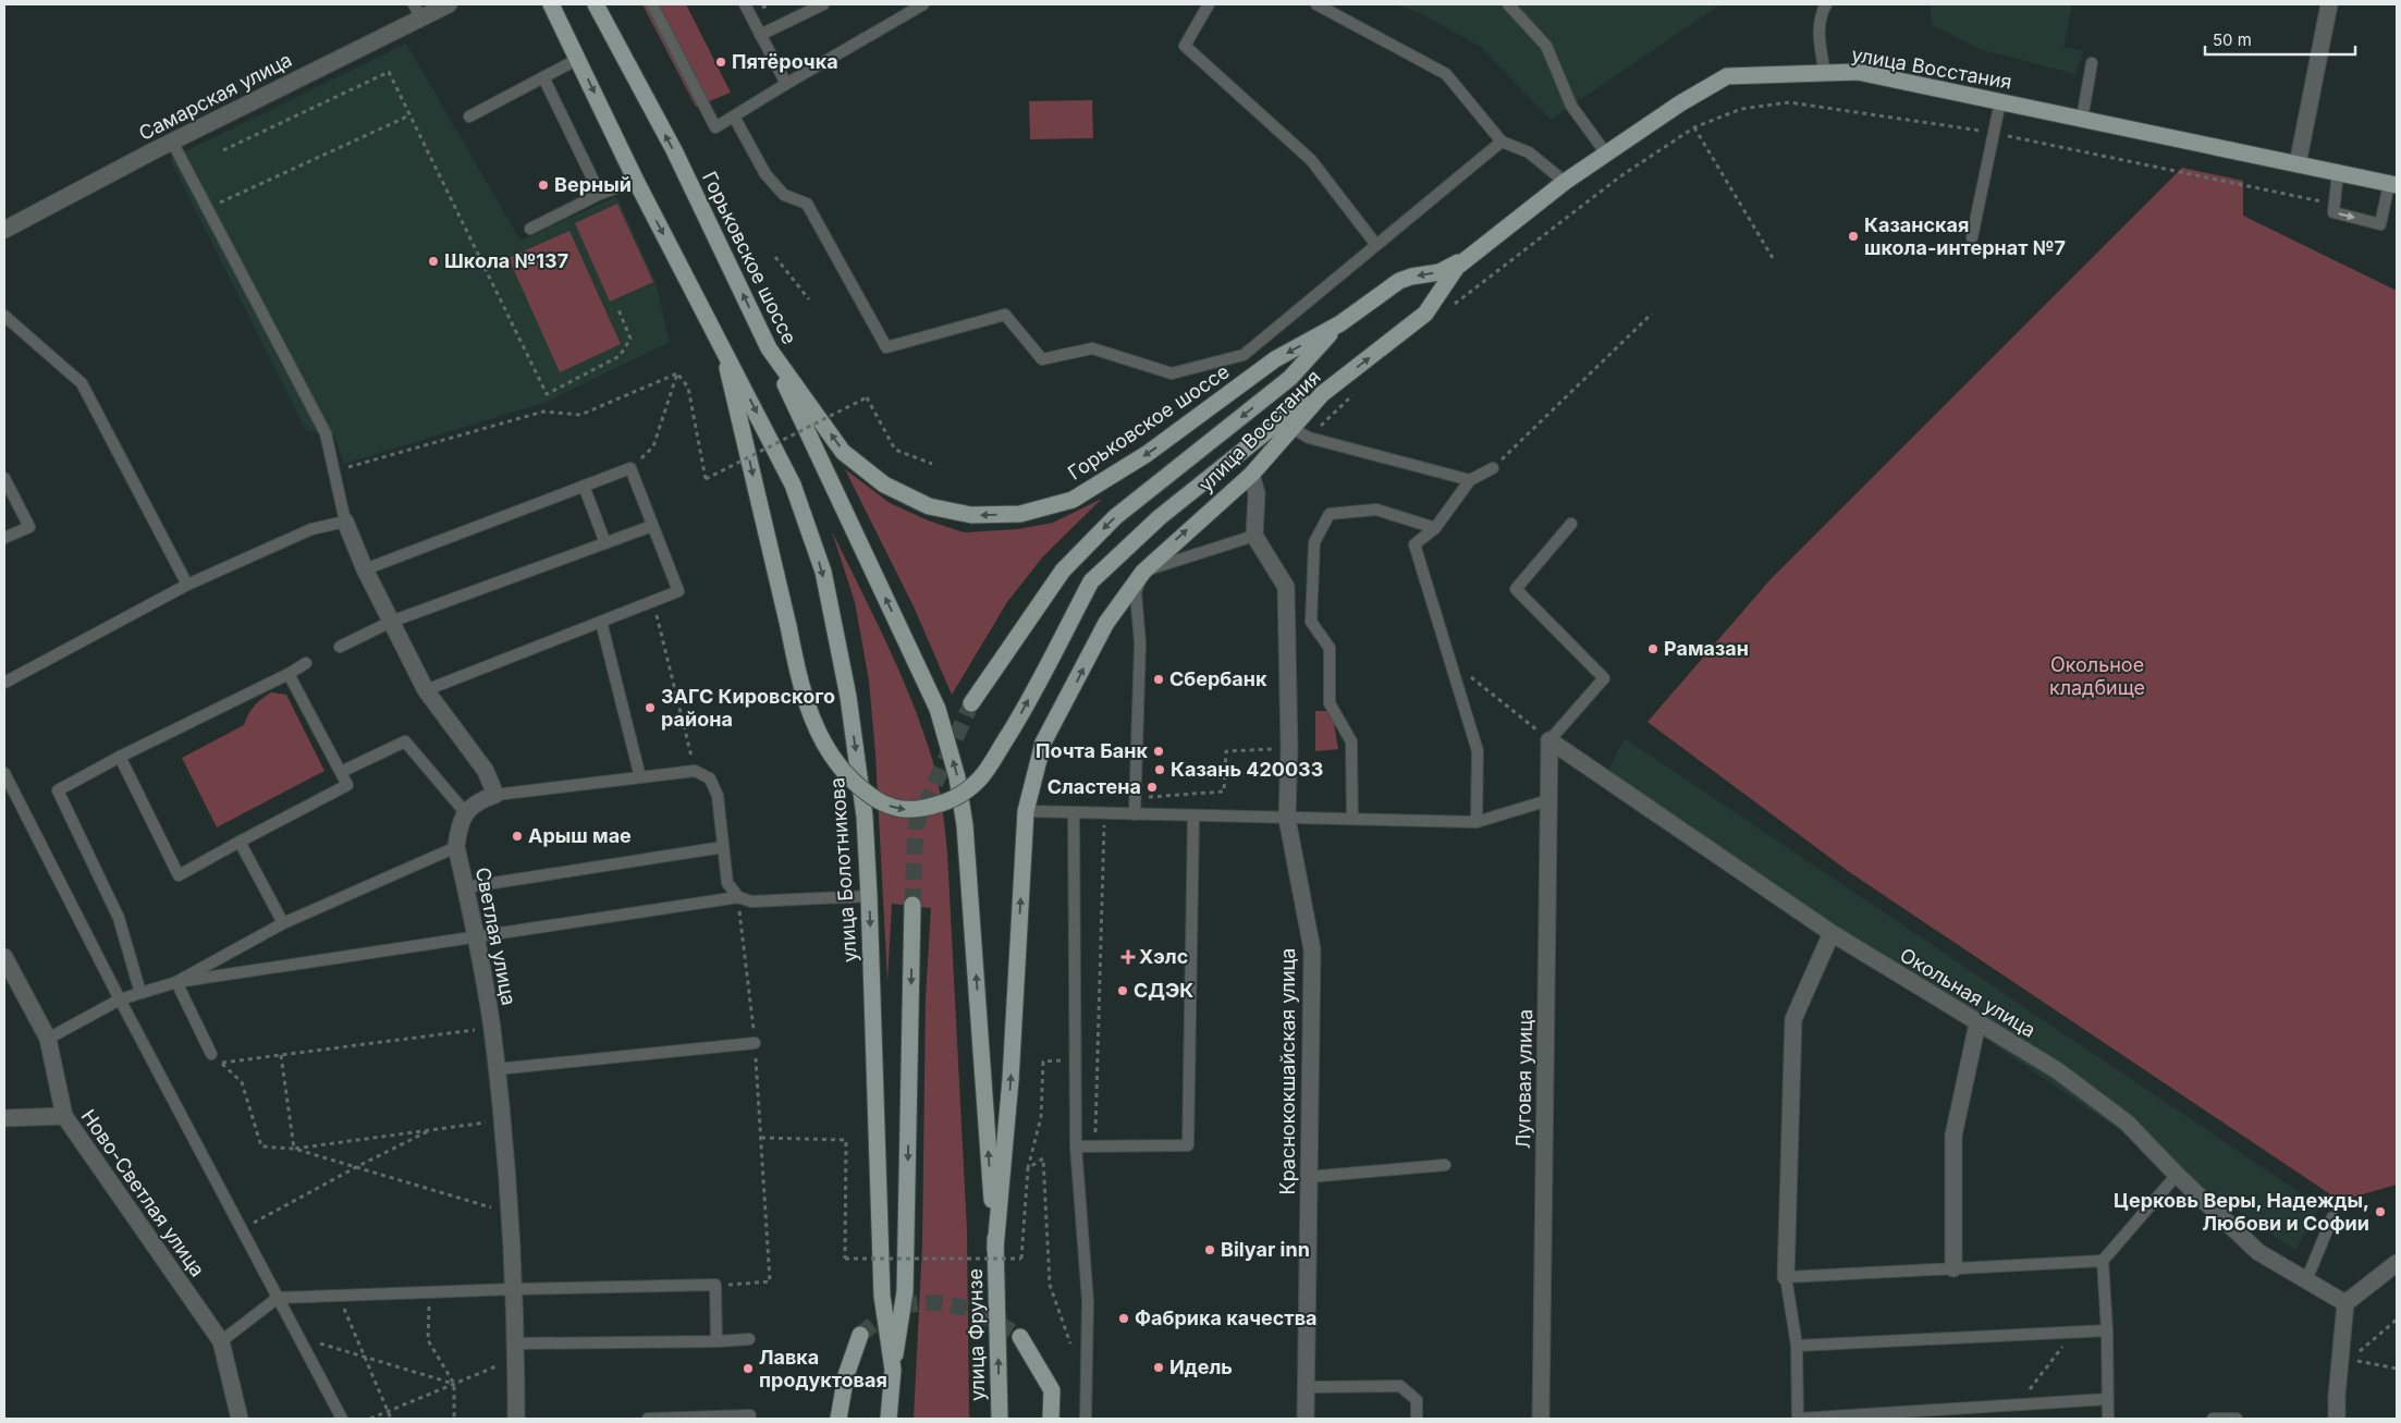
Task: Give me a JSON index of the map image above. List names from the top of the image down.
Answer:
{
  "streets": {
    "main road": [
      "улица Восстания",
      "Горьковское шоссе",
      "улица Болотникова",
      "улица Фрунзе"
    ],
    "street": [
      "Самарская улица",
      "Светлая улица",
      "Окольная улица",
      "Краснококшайская улица",
      "Луговая улица",
      "Ново-Светлая улица"
    ]
  },
  "crossings": [
    ["улица Восстания", "Горьковское шоссе"],
    ["улица Восстания", "улица Фрунзе"],
    ["Окольная улица", "Луговая улица"]
  ],
  "parks": ["Окольное кладбище"],
  "places": {
    "other": [
      "Пятёрочка",
      "Верный",
      "Казанская школа-интернат №7",
      "Школа №137",
      "Рамазан",
      "Сбербанк",
      "ЗАГС Кировского района",
      "Почта Банк",
      "Казань 420033",
      "Сластена",
      "Арыш мае",
      "СДЭК",
      "Церковь Веры, Надежды, Любови и Софии",
      "Bilyar inn",
      "Фабрика качества",
      "Идель",
      "Лавка продуктовая"
    ],
    "health": ["Хэлс"]
  },
  "scale_bar": "50 m"
}
